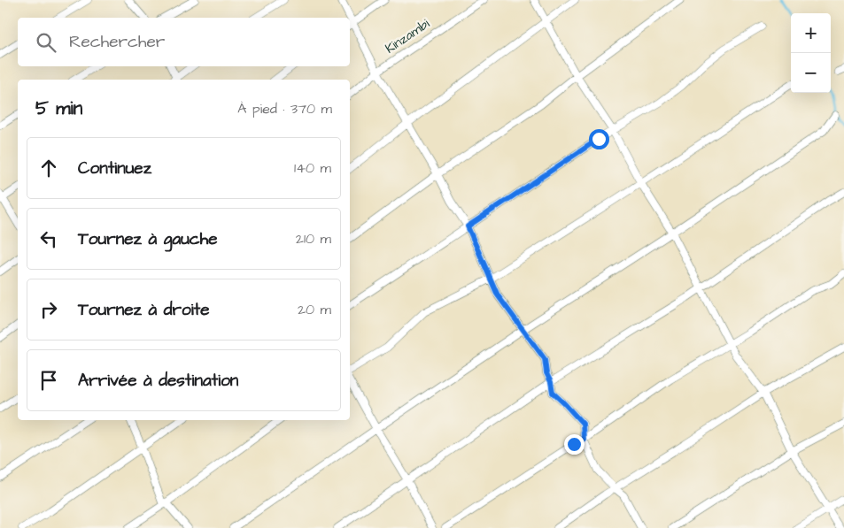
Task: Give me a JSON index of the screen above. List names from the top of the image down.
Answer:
{
  "streets": {
    "street": ["Kinzambi"]
  },
  "page": {
    "map_buttons": ["+", "−"],
    "search": "Rechercher",
    "heading": ["5 min", "À pied · 370 m"],
    "list": [
      ["Continuez", "140 m"],
      ["Tournez à gauche", "210 m"],
      ["Tournez à droite", "20 m"],
      "Arrivée à destination"
    ]
  }
}
